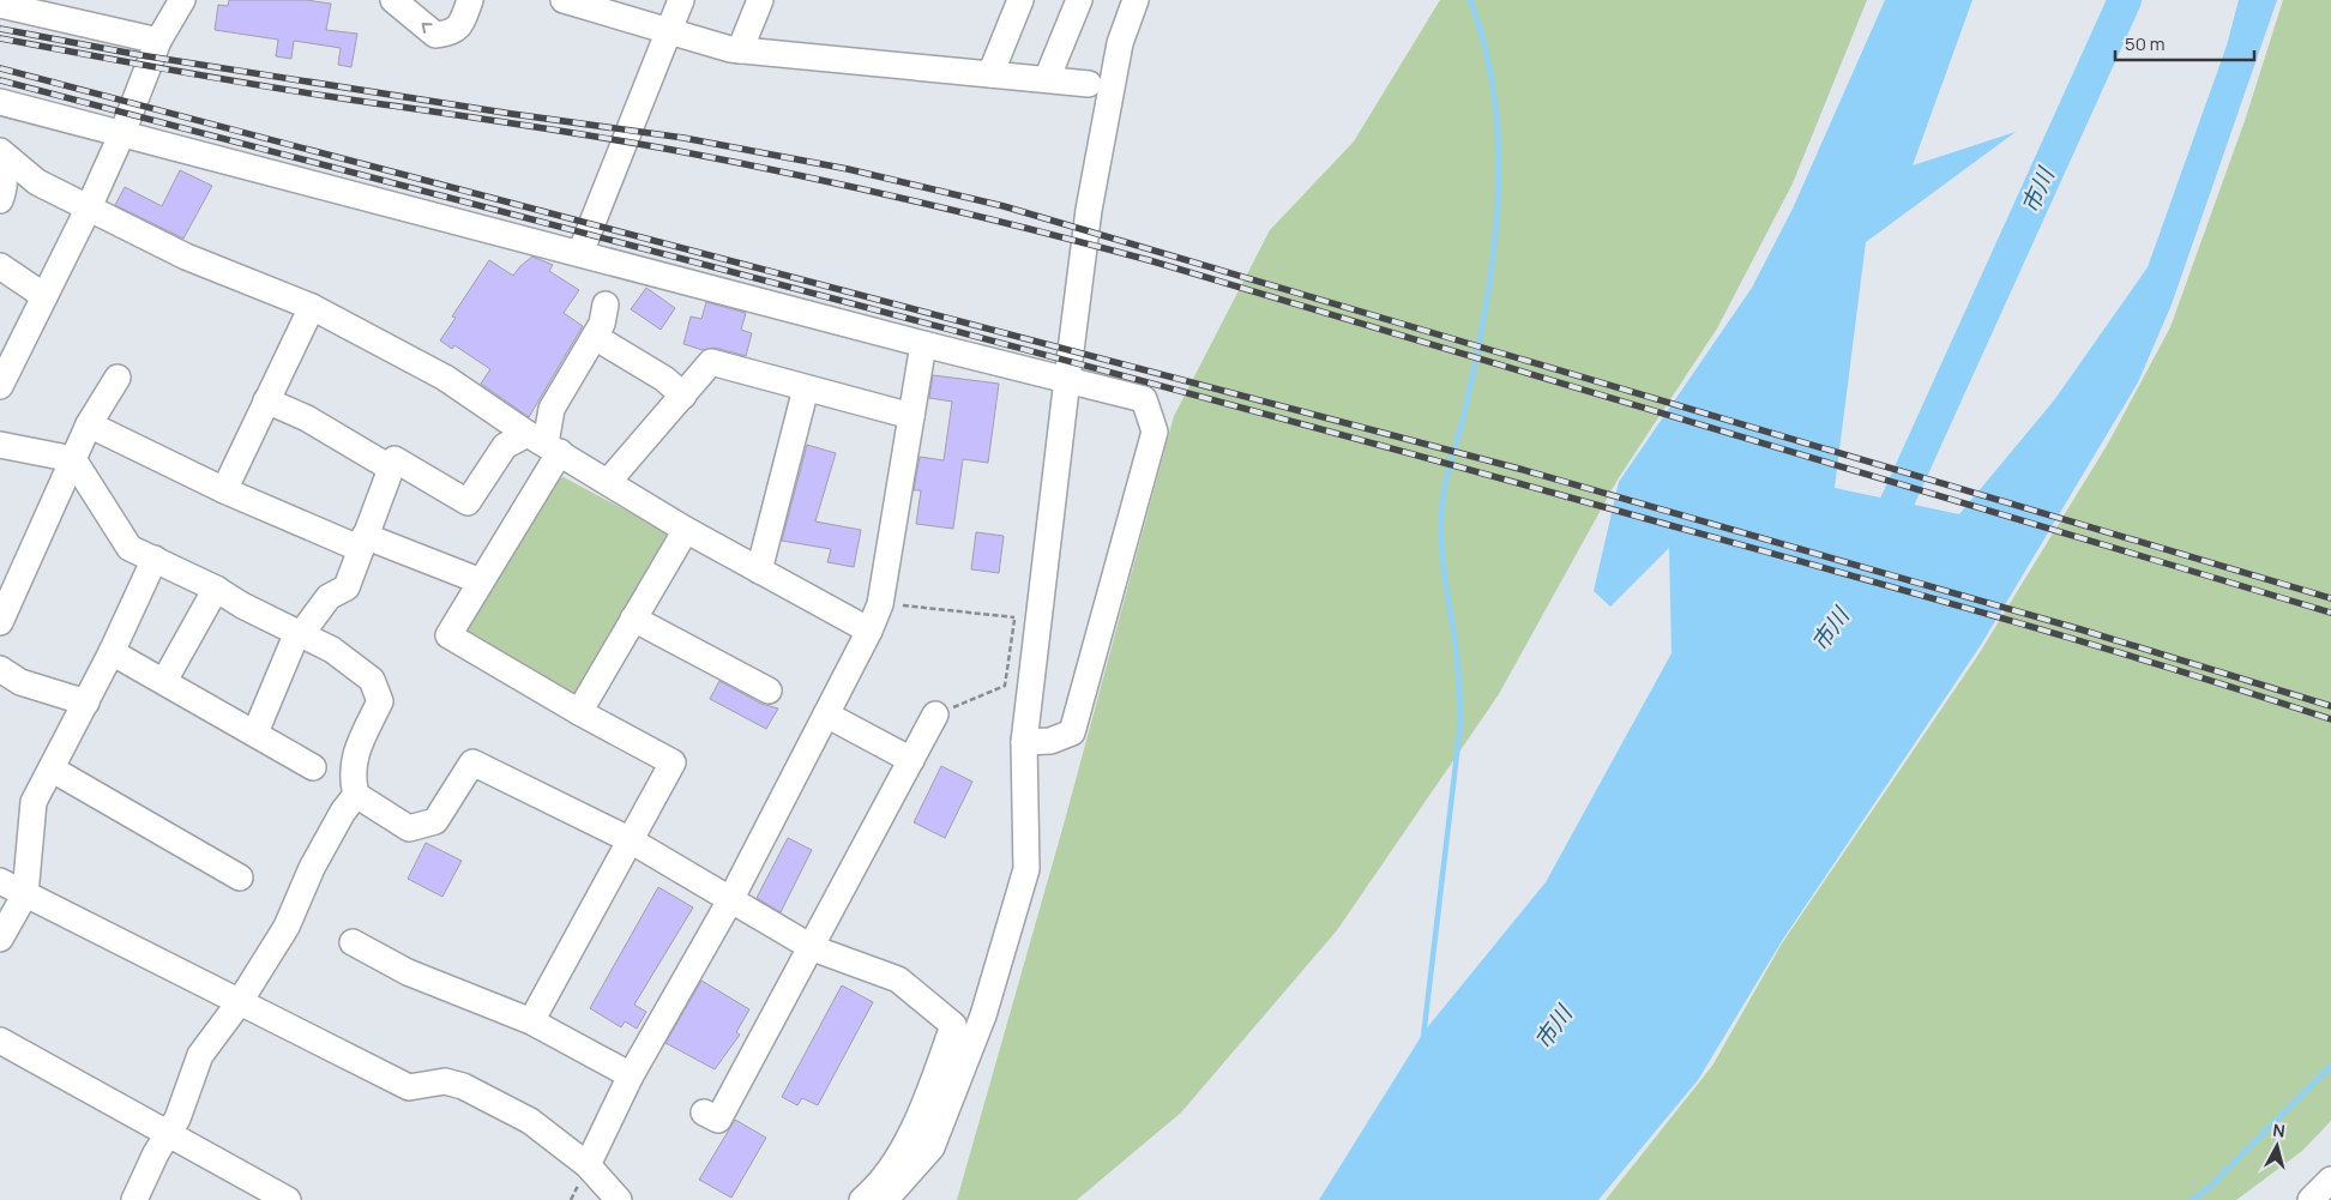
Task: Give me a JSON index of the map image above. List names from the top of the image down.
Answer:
{
  "water": ["市川"],
  "scale_bar": "50 m",
  "north": "top"
}
